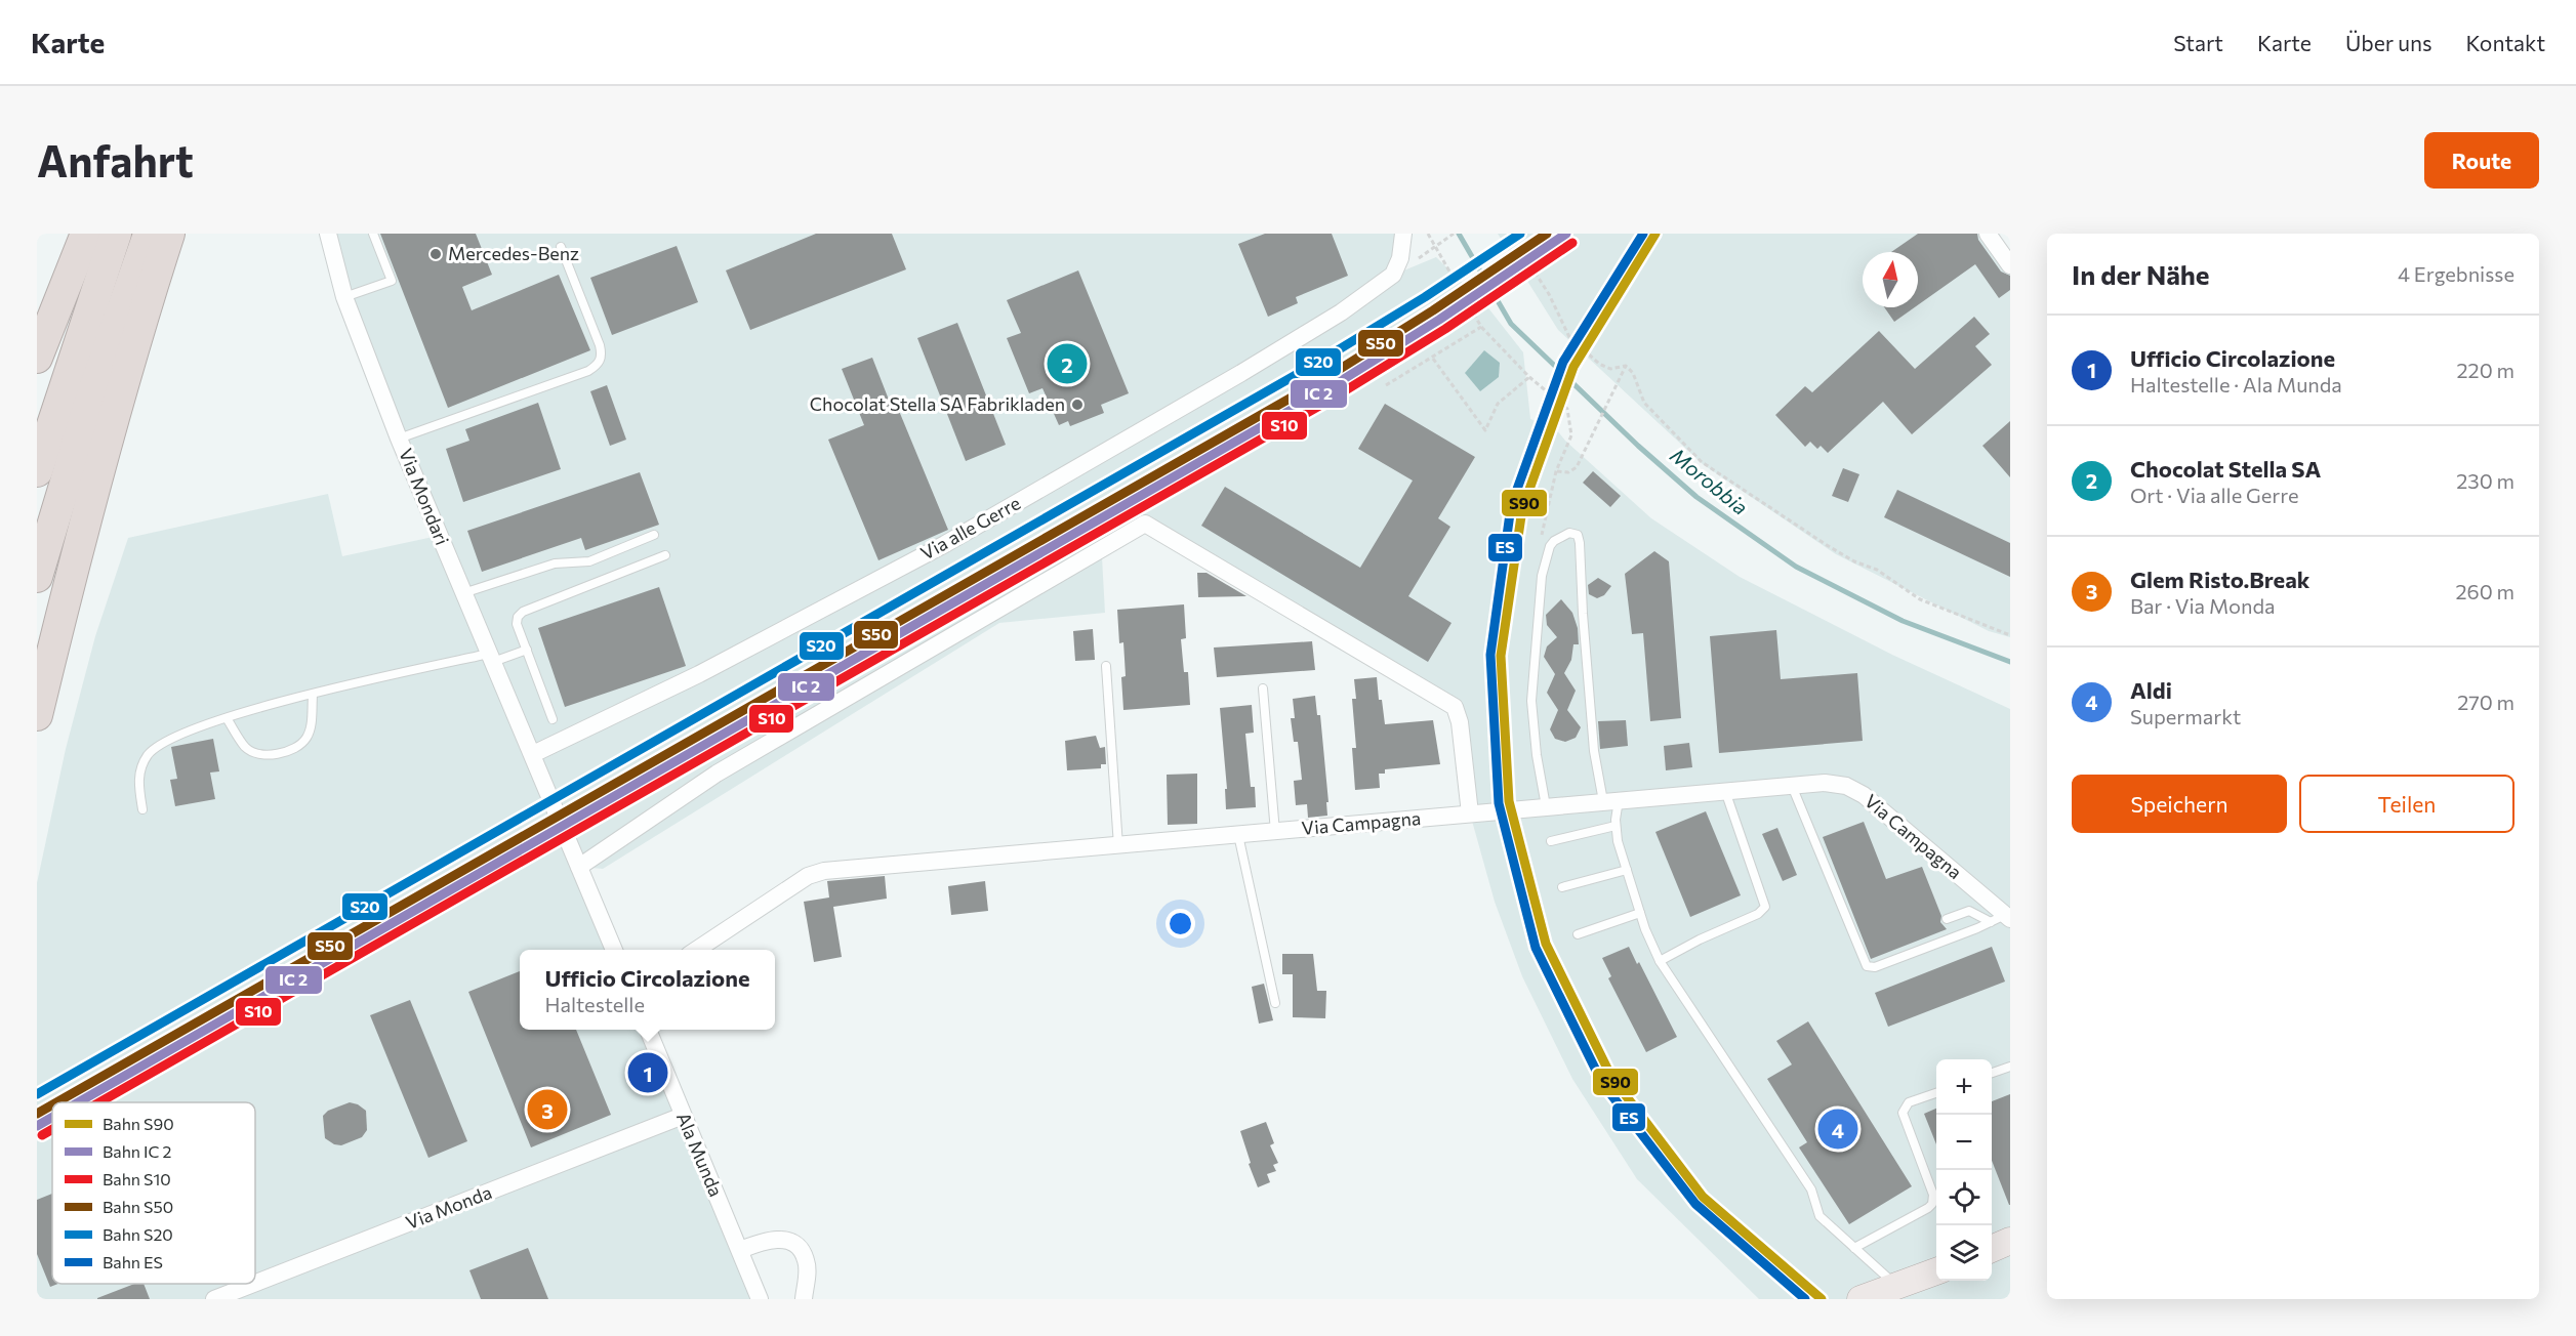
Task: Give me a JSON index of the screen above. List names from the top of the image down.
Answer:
{
  "streets": {
    "street": [
      "Via Mondari",
      "Via alle Gerre",
      "Via Campagna",
      "Ala Munda",
      "Via Monda"
    ]
  },
  "crossings": [
    ["Via Mondari", "Via alle Gerre"],
    ["Ala Munda", "Via Monda"]
  ],
  "water": ["Morobbia"],
  "places": ["Mercedes-Benz", "Chocolat Stella SA Fabrikladen"],
  "lines": [
    "rail line S90",
    "rail line S50",
    "rail line S20",
    "rail line ES",
    "rail line S10"
  ],
  "legend": [
    "Bahn S90",
    "Bahn IC 2",
    "Bahn S10",
    "Bahn S50",
    "Bahn S20",
    "Bahn ES"
  ],
  "north": "top",
  "page": {
    "header": "Karte",
    "nav": [
      "Start",
      "Karte",
      "Über uns",
      "Kontakt"
    ],
    "buttons": [
      "Route",
      ["Speichern", "Teilen"]
    ],
    "title": "Anfahrt",
    "heading": ["In der Nähe", "4 Ergebnisse"],
    "list": [
      {
        "mark": "1",
        "name": "Ufficio Circolazione",
        "note": "Haltestelle · Ala Munda",
        "value": "220 m"
      },
      {
        "mark": "2",
        "name": "Chocolat Stella SA",
        "note": "Ort · Via alle Gerre",
        "value": "230 m"
      },
      {
        "mark": "3",
        "name": "Glem Risto.Break",
        "note": "Bar · Via Monda",
        "value": "260 m"
      },
      {
        "mark": "4",
        "name": "Aldi",
        "note": "Supermarkt",
        "value": "270 m"
      }
    ],
    "pins": [
      "2",
      "1",
      "3",
      "4"
    ],
    "popup": ["Ufficio Circolazione", "Haltestelle"],
    "map_buttons": ["+", "−"]
  }
}
